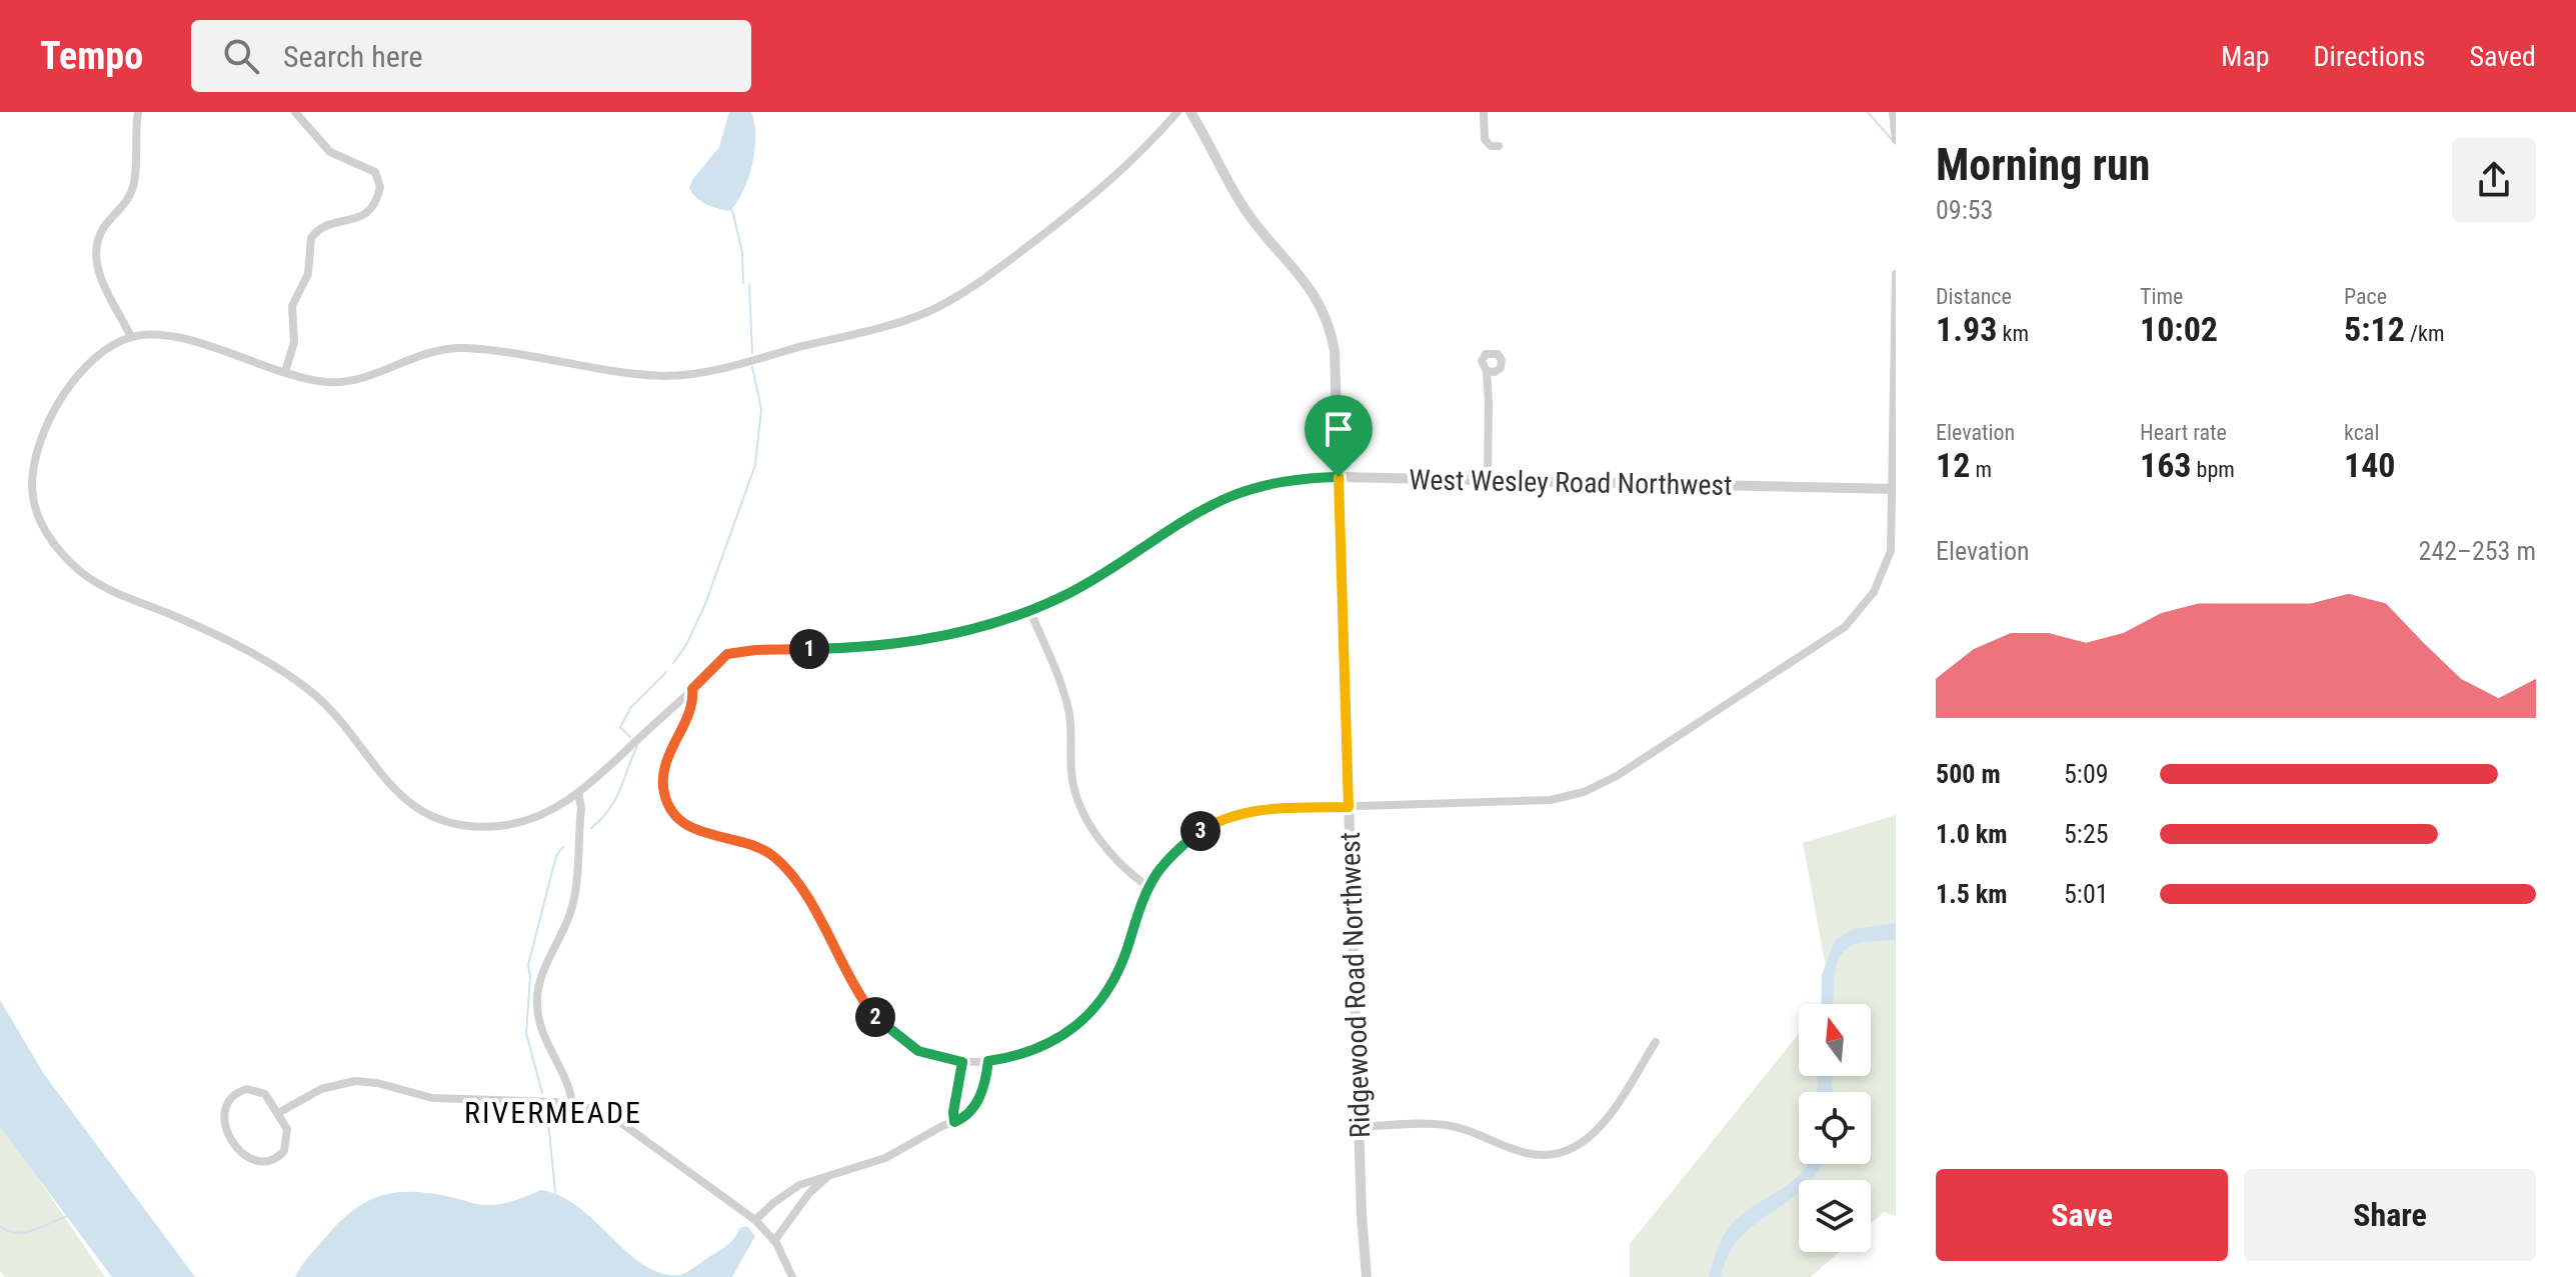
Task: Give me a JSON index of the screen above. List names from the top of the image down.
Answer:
{
  "streets": {
    "street": ["West Wesley Road Northwest", "Ridgewood Road Northwest"]
  },
  "crossings": [
    ["West Wesley Road Northwest", "Ridgewood Road Northwest"]
  ],
  "districts": ["RIVERMEADE"],
  "north": "top",
  "page": {
    "header": "Tempo",
    "search": "Search here",
    "nav": ["Map", "Directions", "Saved"],
    "heading": ["Morning run", "09:53"],
    "stats": [
      ["Distance", "1.93 km"],
      ["Time", "10:02"],
      ["Pace", "5:12 /km"],
      ["Elevation", "12 m"],
      ["Heart rate", "163 bpm"],
      ["kcal", "140"]
    ],
    "chart": ["Elevation", "242–253 m"],
    "pins": ["1", "3", "2"],
    "list": [
      {
        "name": "500 m",
        "note": "5:09"
      },
      {
        "name": "1.0 km",
        "note": "5:25"
      },
      {
        "name": "1.5 km",
        "note": "5:01"
      }
    ],
    "buttons": ["Save", "Share"]
  }
}
